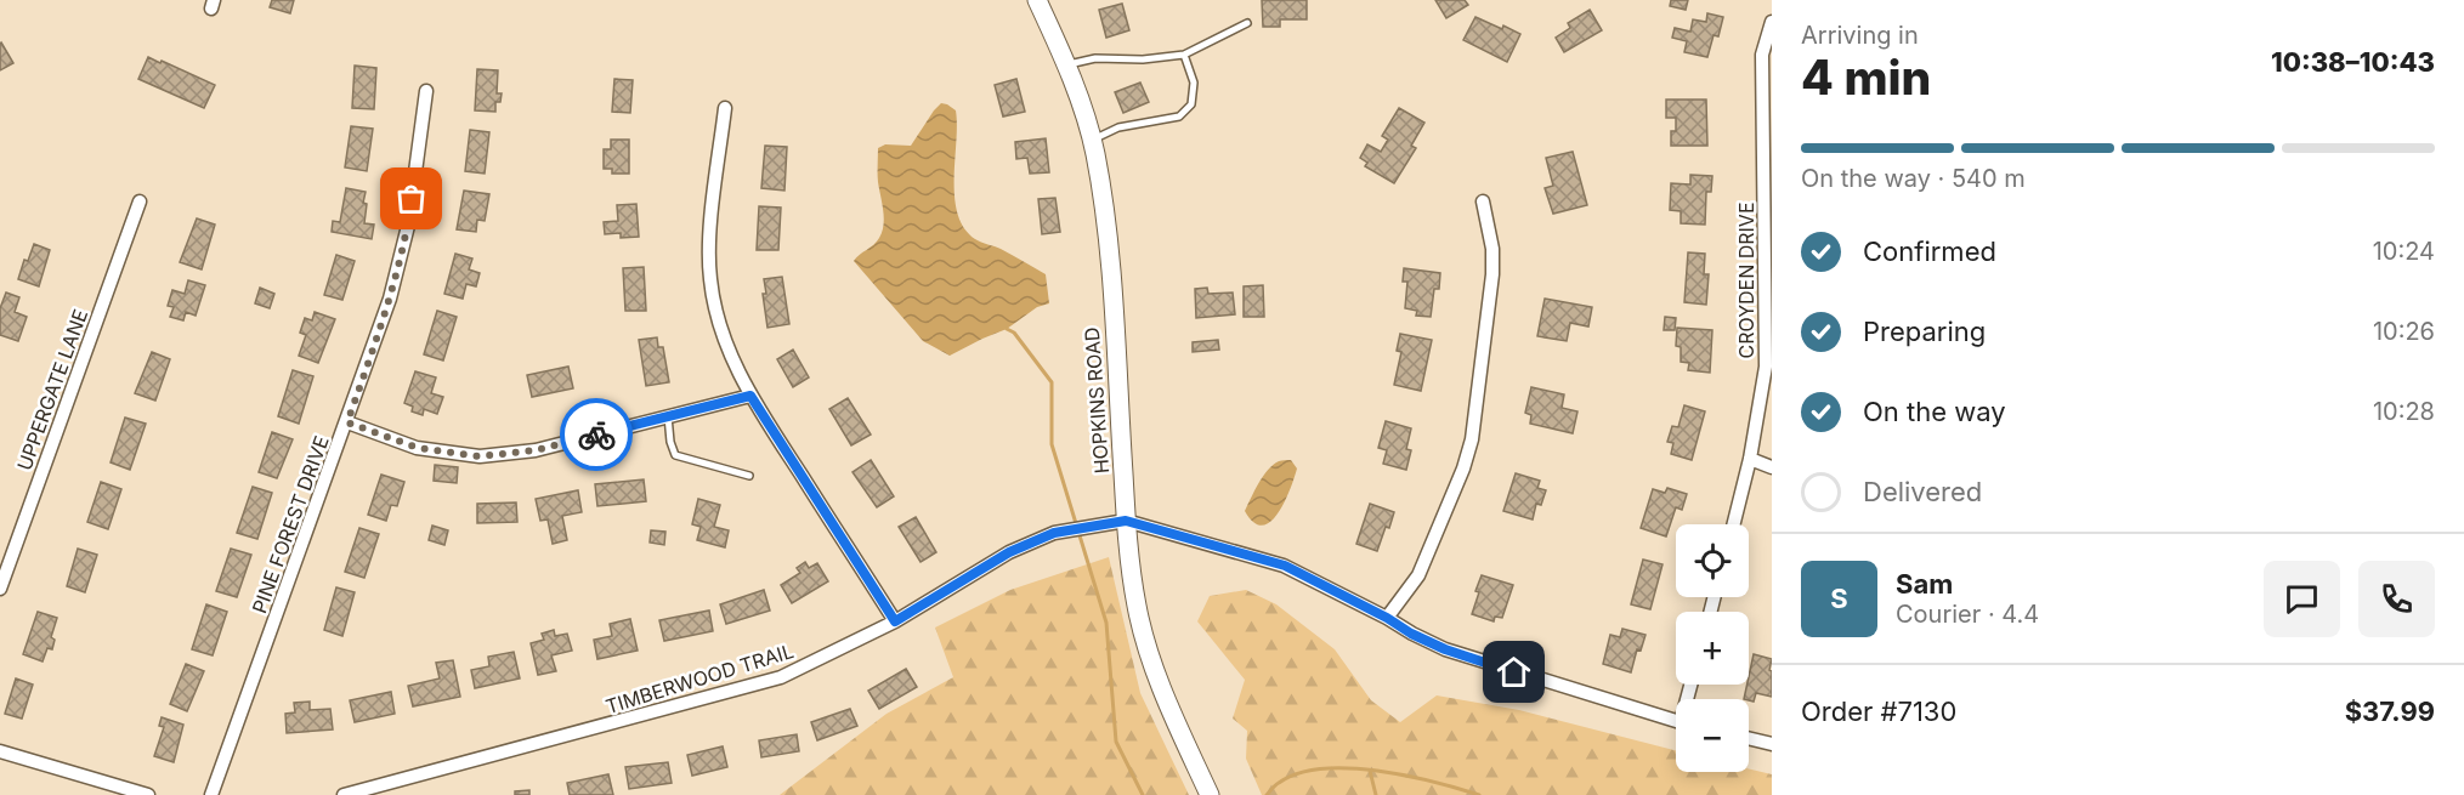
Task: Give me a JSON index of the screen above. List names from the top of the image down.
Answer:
{
  "streets": {
    "main road": ["HOPKINS ROAD"],
    "street": [
      "CROYDEN DRIVE",
      "UPPERGATE LANE",
      "PINE FOREST DRIVE",
      "TIMBERWOOD TRAIL"
    ]
  },
  "crossings": [
    ["HOPKINS ROAD", "TIMBERWOOD TRAIL"]
  ],
  "page": {
    "heading": ["4 min", "Arriving in", "10:38–10:43"],
    "panel": [
      "Sam",
      "Courier · 4.4",
      "Order #7130",
      "$37.99"
    ],
    "bar": "On the way · 540 m",
    "list": [
      ["Confirmed", "10:24"],
      ["Preparing", "10:26"],
      ["On the way", "10:28"],
      "Delivered"
    ],
    "map_buttons": ["+", "−"],
    "round": "S"
  }
}
